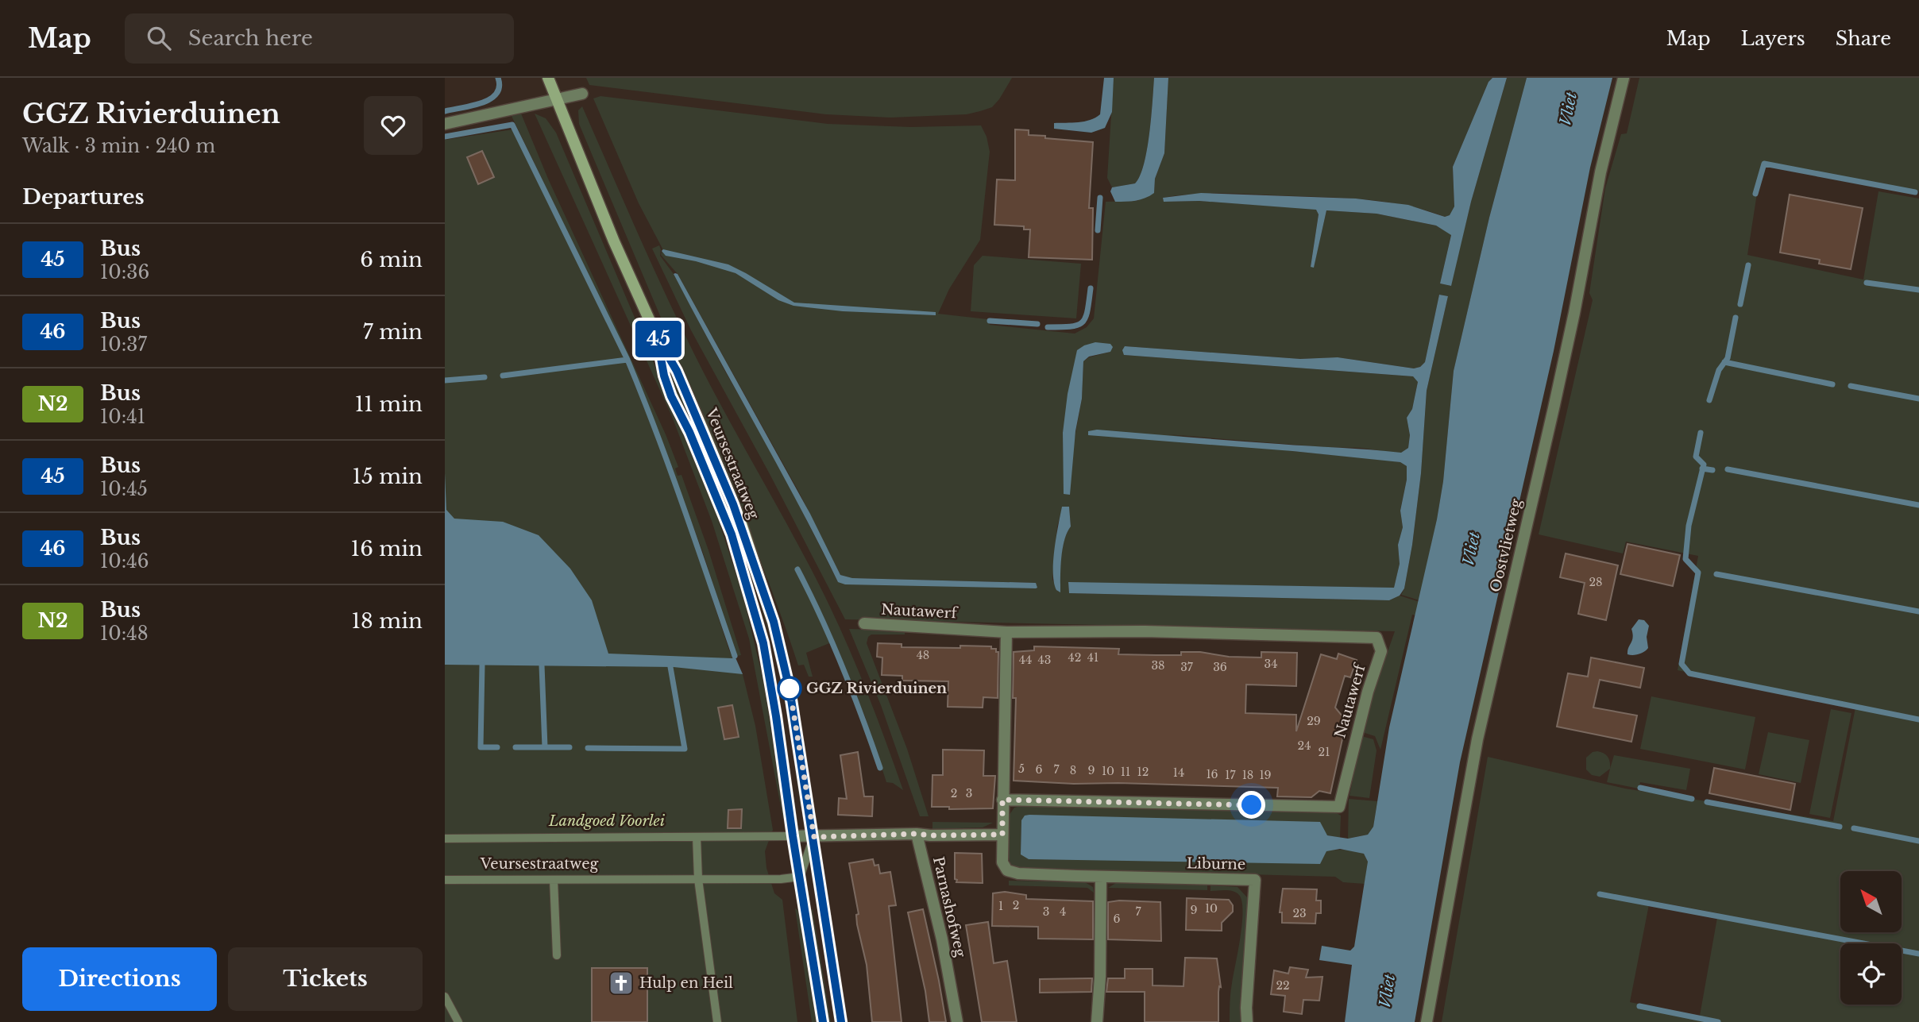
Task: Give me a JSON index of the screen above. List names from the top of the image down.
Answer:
{
  "streets": {
    "main road": ["Veursestraatweg"],
    "street": [
      "Oostvlietweg",
      "Nautawerf",
      "Liburne",
      "Parnashofweg"
    ]
  },
  "water": ["Vliet"],
  "parks": ["Landgoed Voorlei"],
  "places": {
    "other": ["GGZ Rivierduinen"],
    "church": ["Hulp en Heil"]
  },
  "lines": ["bus line 45"],
  "house_numbers": [
    "28",
    "48",
    "42",
    "41",
    "44",
    "43",
    "34",
    "38",
    "37",
    "36",
    "29",
    "24",
    "21",
    "5",
    "6",
    "7",
    "8",
    "9",
    "10",
    "11",
    "12",
    "14",
    "16",
    "17",
    "18",
    "19",
    "2",
    "3",
    "2",
    "1",
    "10",
    "9",
    "3",
    "4",
    "7",
    "23",
    "6",
    "22"
  ],
  "north": "top left",
  "page": {
    "header": "Map",
    "search": "Search here",
    "nav": ["Map", "Layers", "Share"],
    "heading": [
      ["GGZ Rivierduinen", "Walk · 3 min · 240 m"],
      "Departures"
    ],
    "on_map": "45",
    "list": [
      {
        "mark": "45",
        "name": "Bus",
        "note": "10:36",
        "value": "6 min"
      },
      {
        "mark": "46",
        "name": "Bus",
        "note": "10:37",
        "value": "7 min"
      },
      {
        "mark": "N2",
        "name": "Bus",
        "note": "10:41",
        "value": "11 min"
      },
      {
        "mark": "45",
        "name": "Bus",
        "note": "10:45",
        "value": "15 min"
      },
      {
        "mark": "46",
        "name": "Bus",
        "note": "10:46",
        "value": "16 min"
      },
      {
        "mark": "N2",
        "name": "Bus",
        "note": "10:48",
        "value": "18 min"
      }
    ],
    "buttons": ["Directions", "Tickets"]
  }
}
